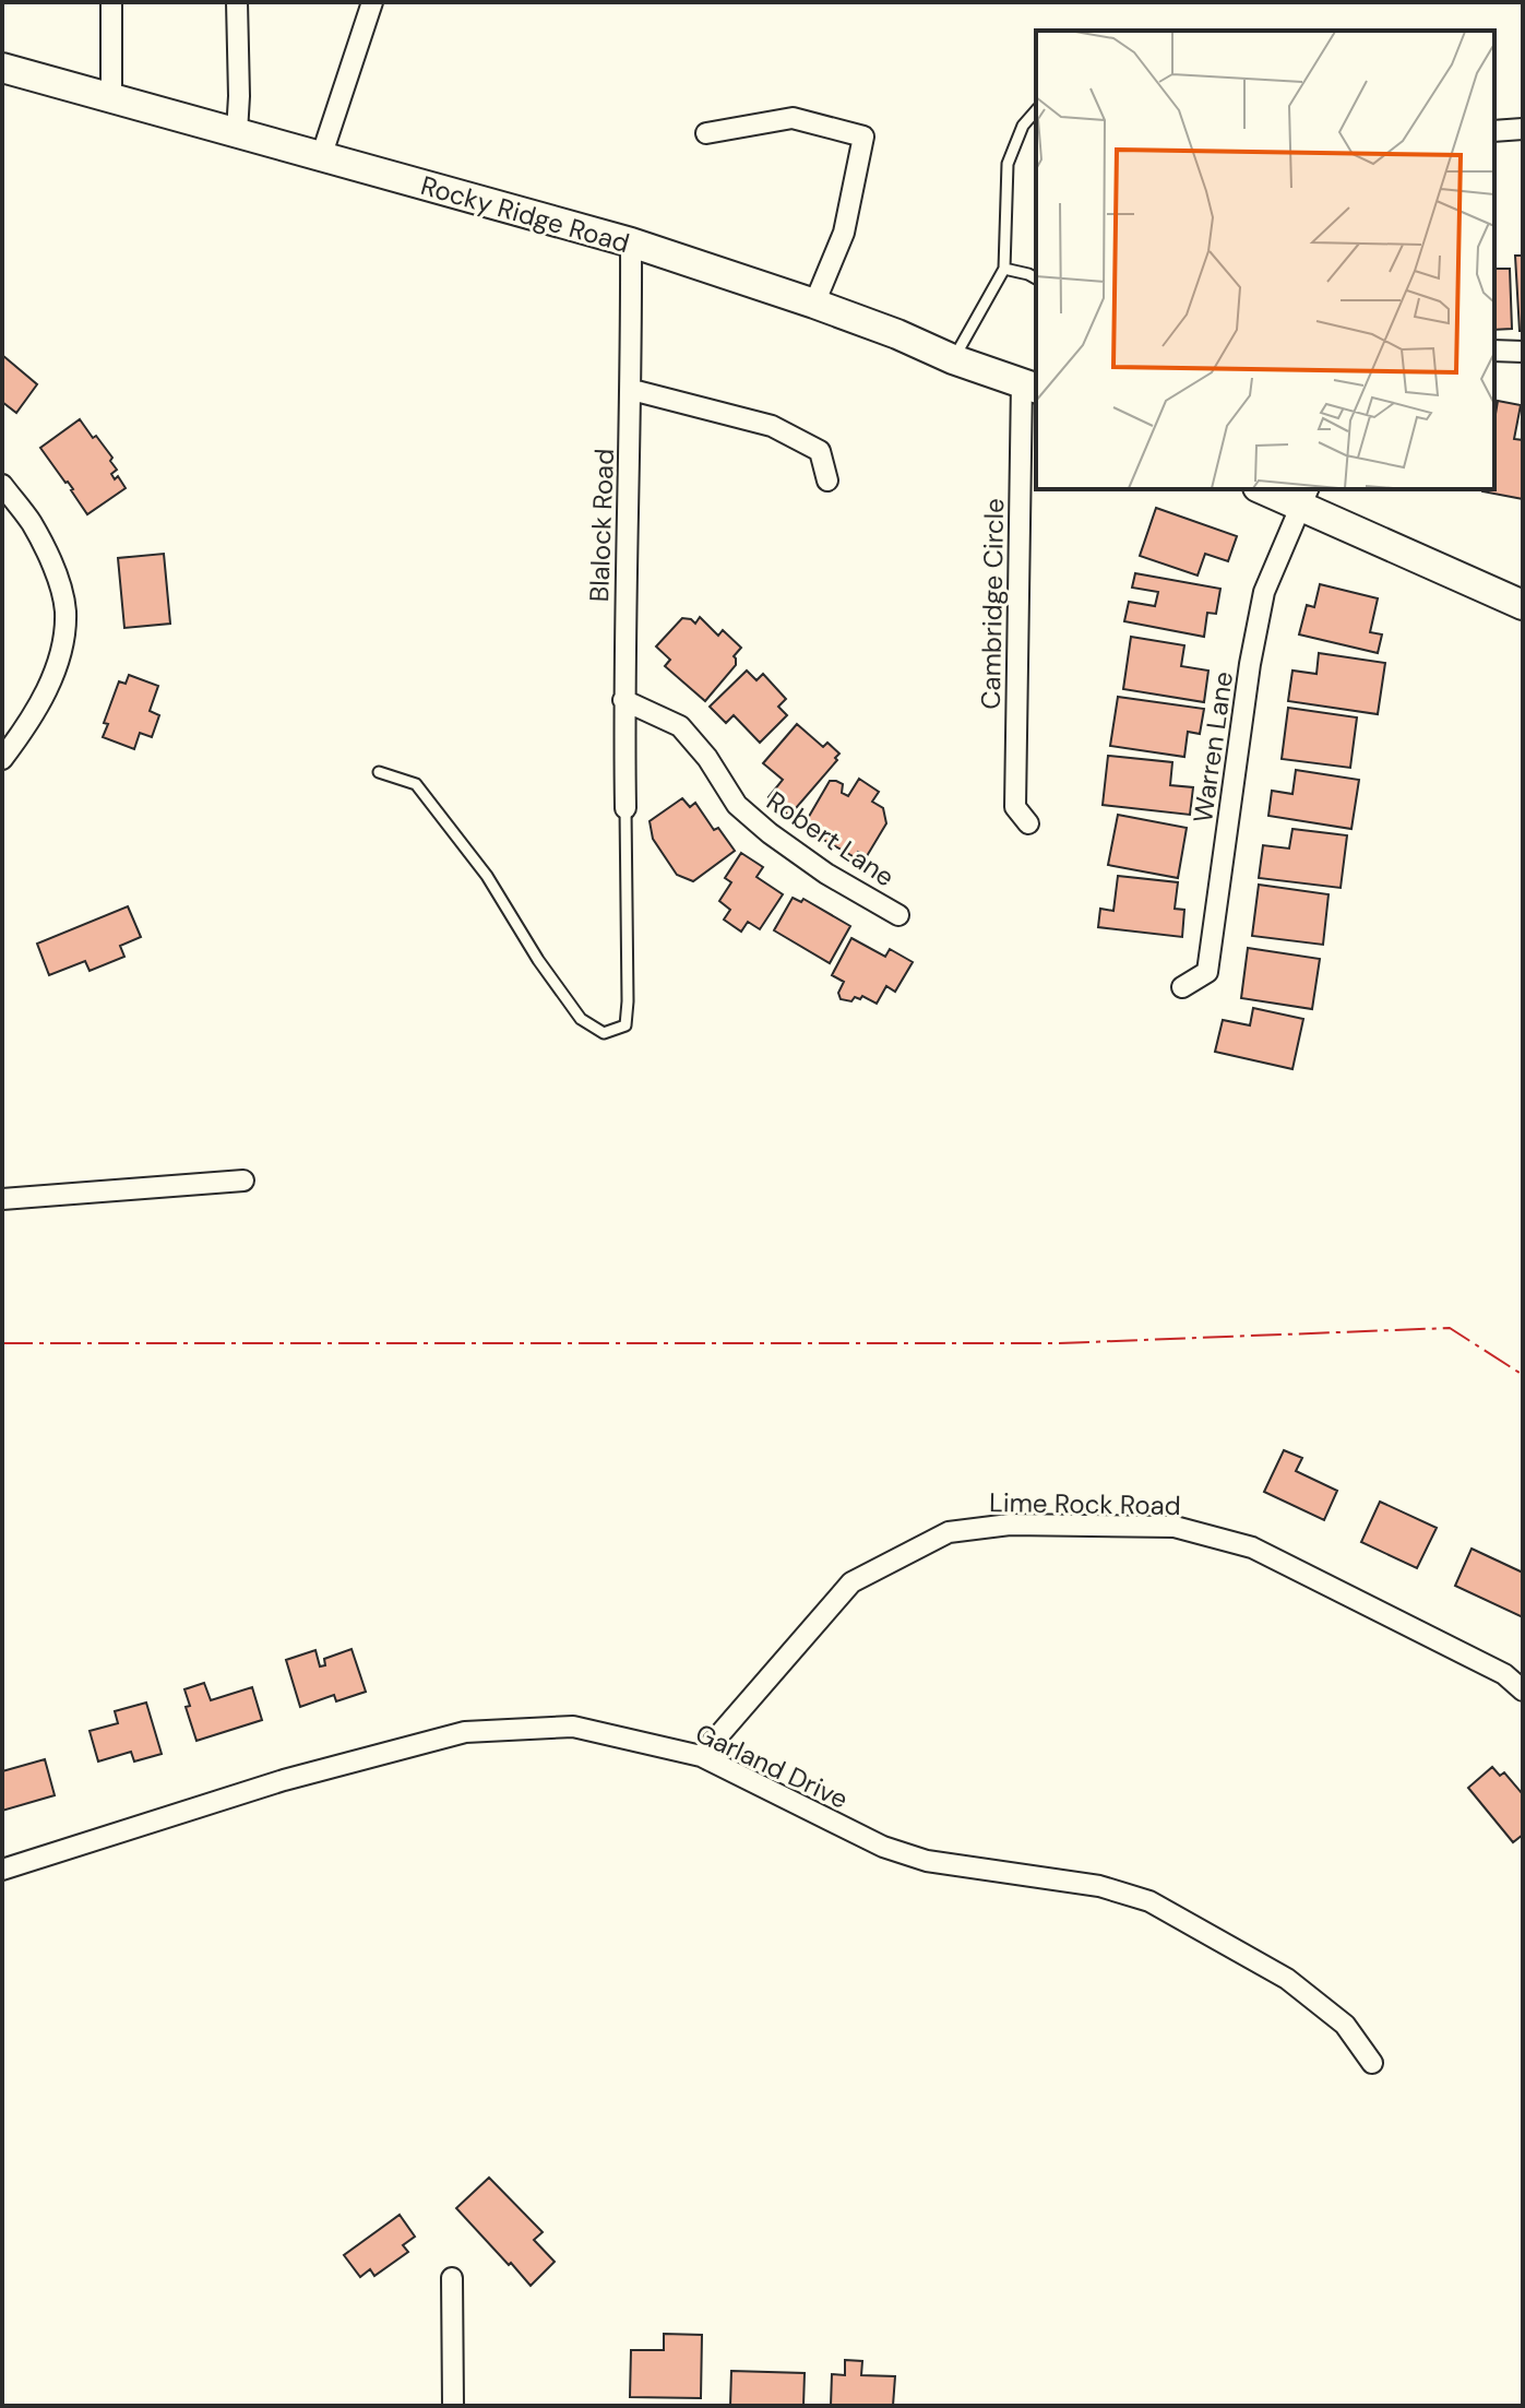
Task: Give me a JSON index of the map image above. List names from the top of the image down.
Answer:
{
  "streets": {
    "main road": ["Rocky Ridge Road"],
    "street": [
      "Blalock Road",
      "Cambridge Circle",
      "Warren Lane",
      "Robert Lane",
      "Lime Rock Road",
      "Garland Drive"
    ]
  },
  "crossings": [
    ["Rocky Ridge Road", "Blalock Road"],
    ["Rocky Ridge Road", "Cambridge Circle"],
    ["Blalock Road", "Robert Lane"],
    ["Lime Rock Road", "Garland Drive"]
  ]
}
